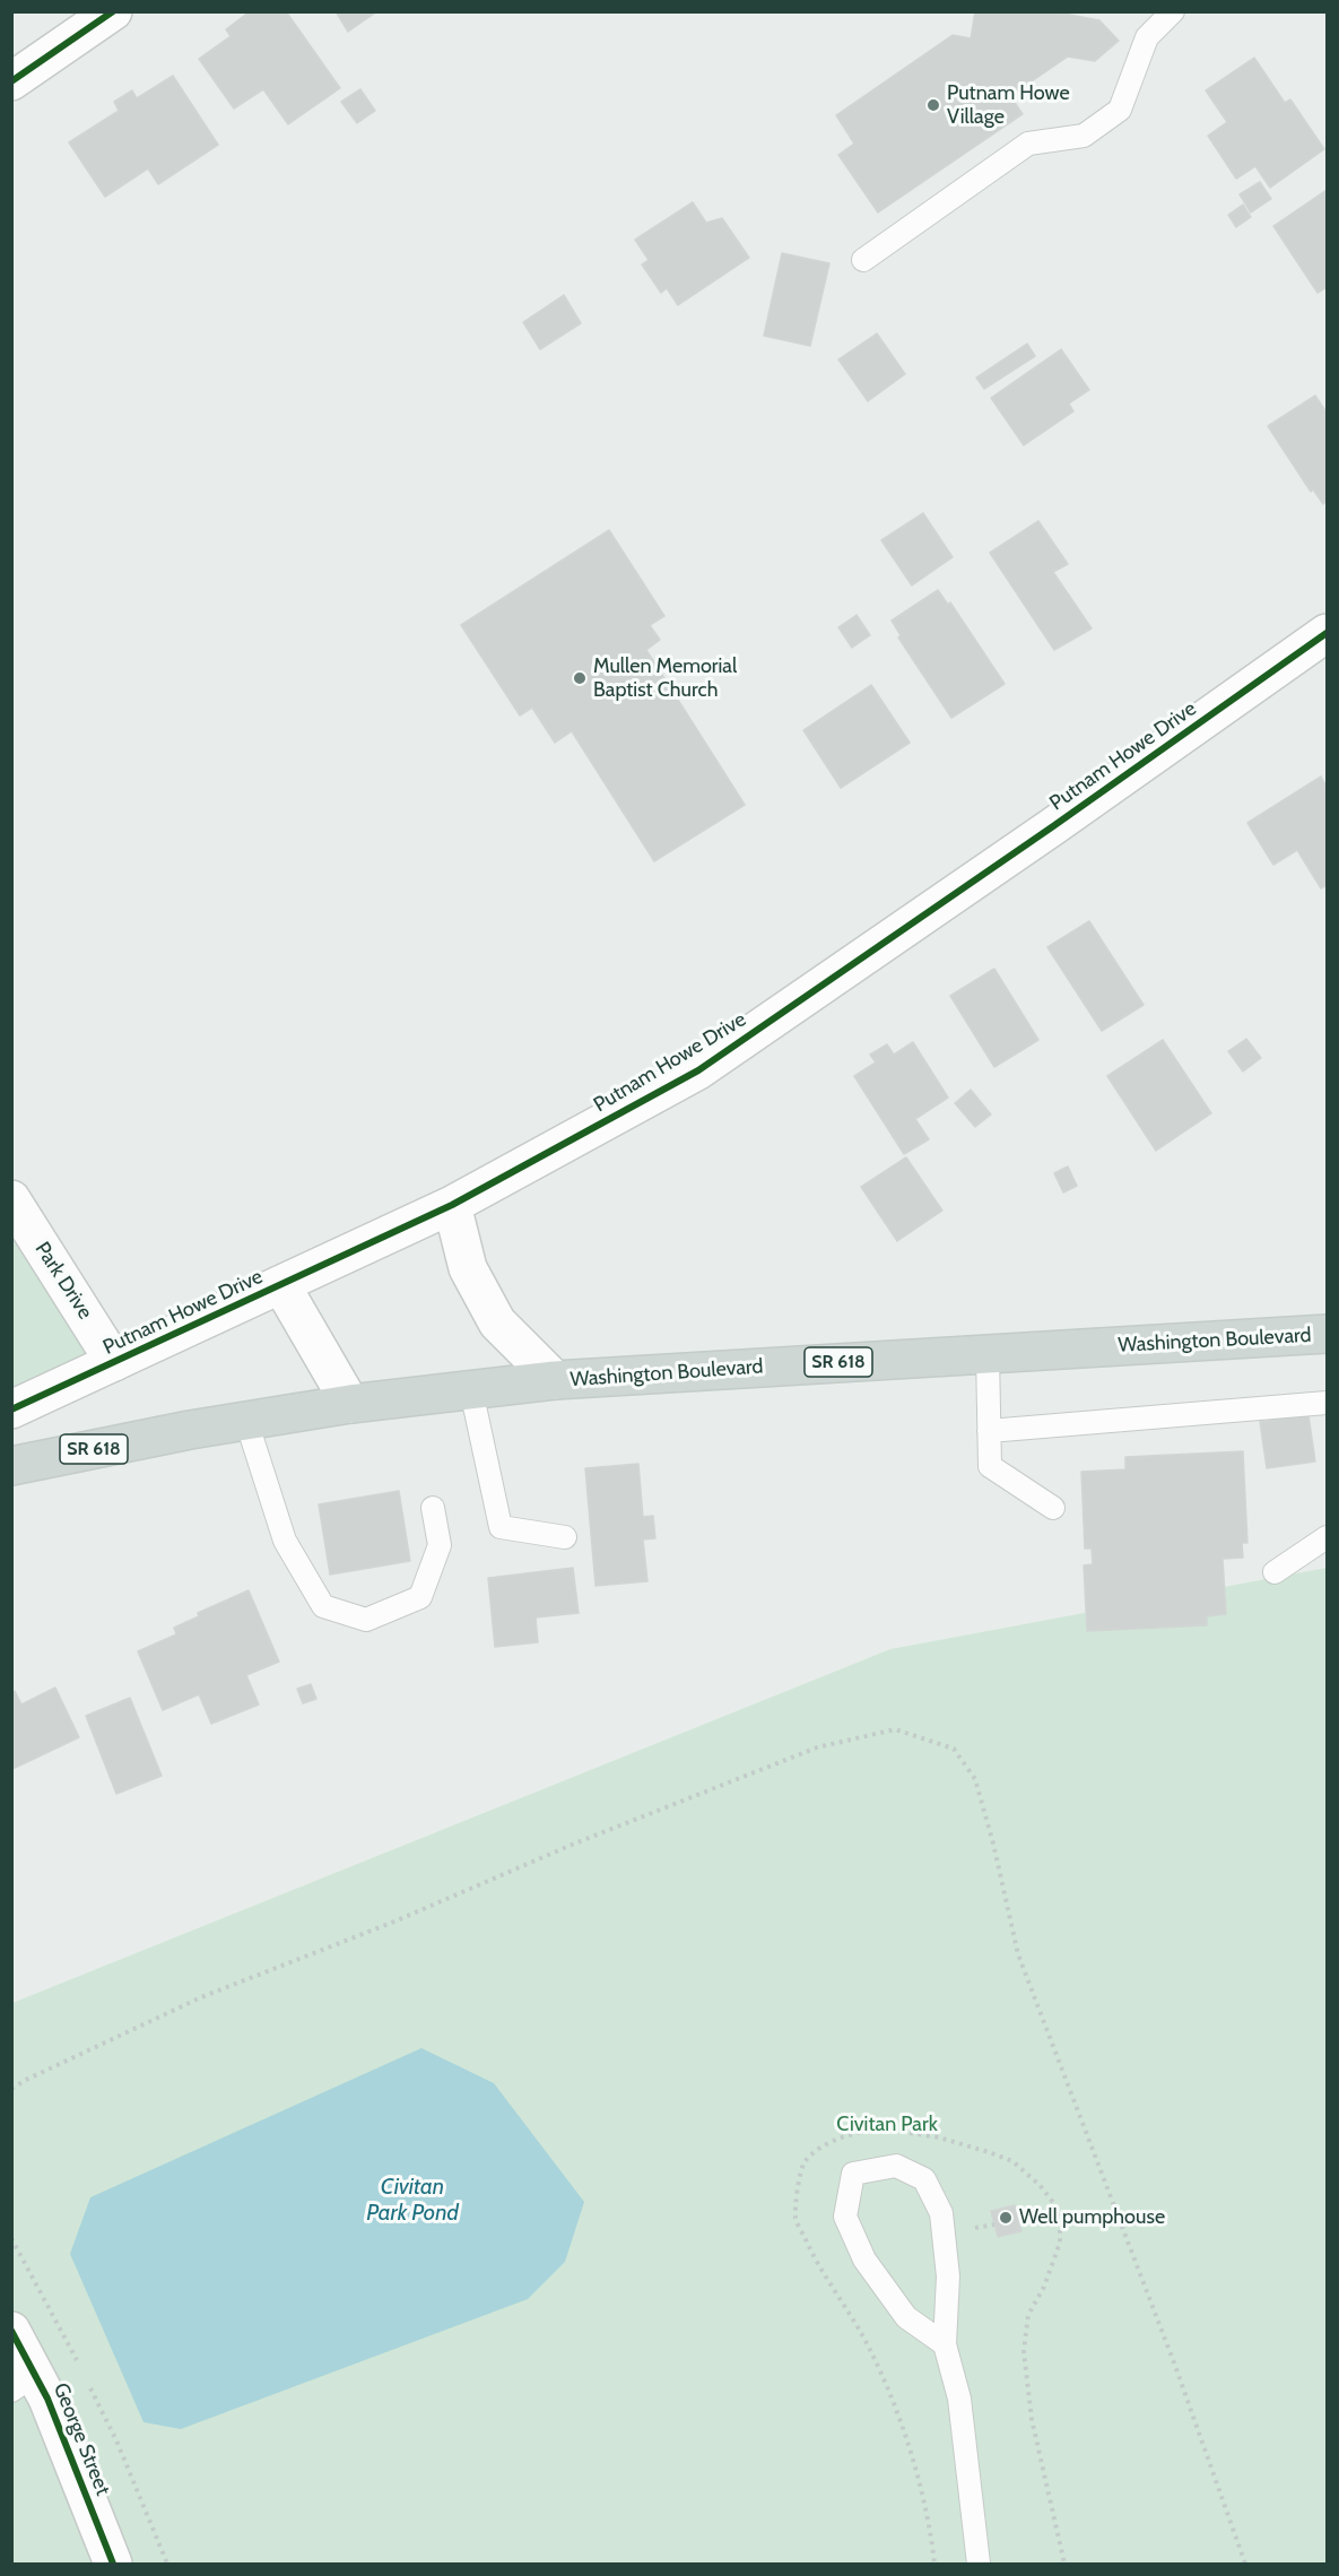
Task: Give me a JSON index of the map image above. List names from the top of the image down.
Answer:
{
  "streets": {
    "main road": ["Washington Boulevard", "SR 618"],
    "street": ["Putnam Howe Drive", "Park Drive", "George Street"]
  },
  "crossings": [
    ["Putnam Howe Drive", "Park Drive"]
  ],
  "water": ["Civitan Park Pond"],
  "parks": ["Civitan Park"],
  "places": ["Putnam Howe Village", "Mullen Memorial Baptist Church", "Well pumphouse"]
}
